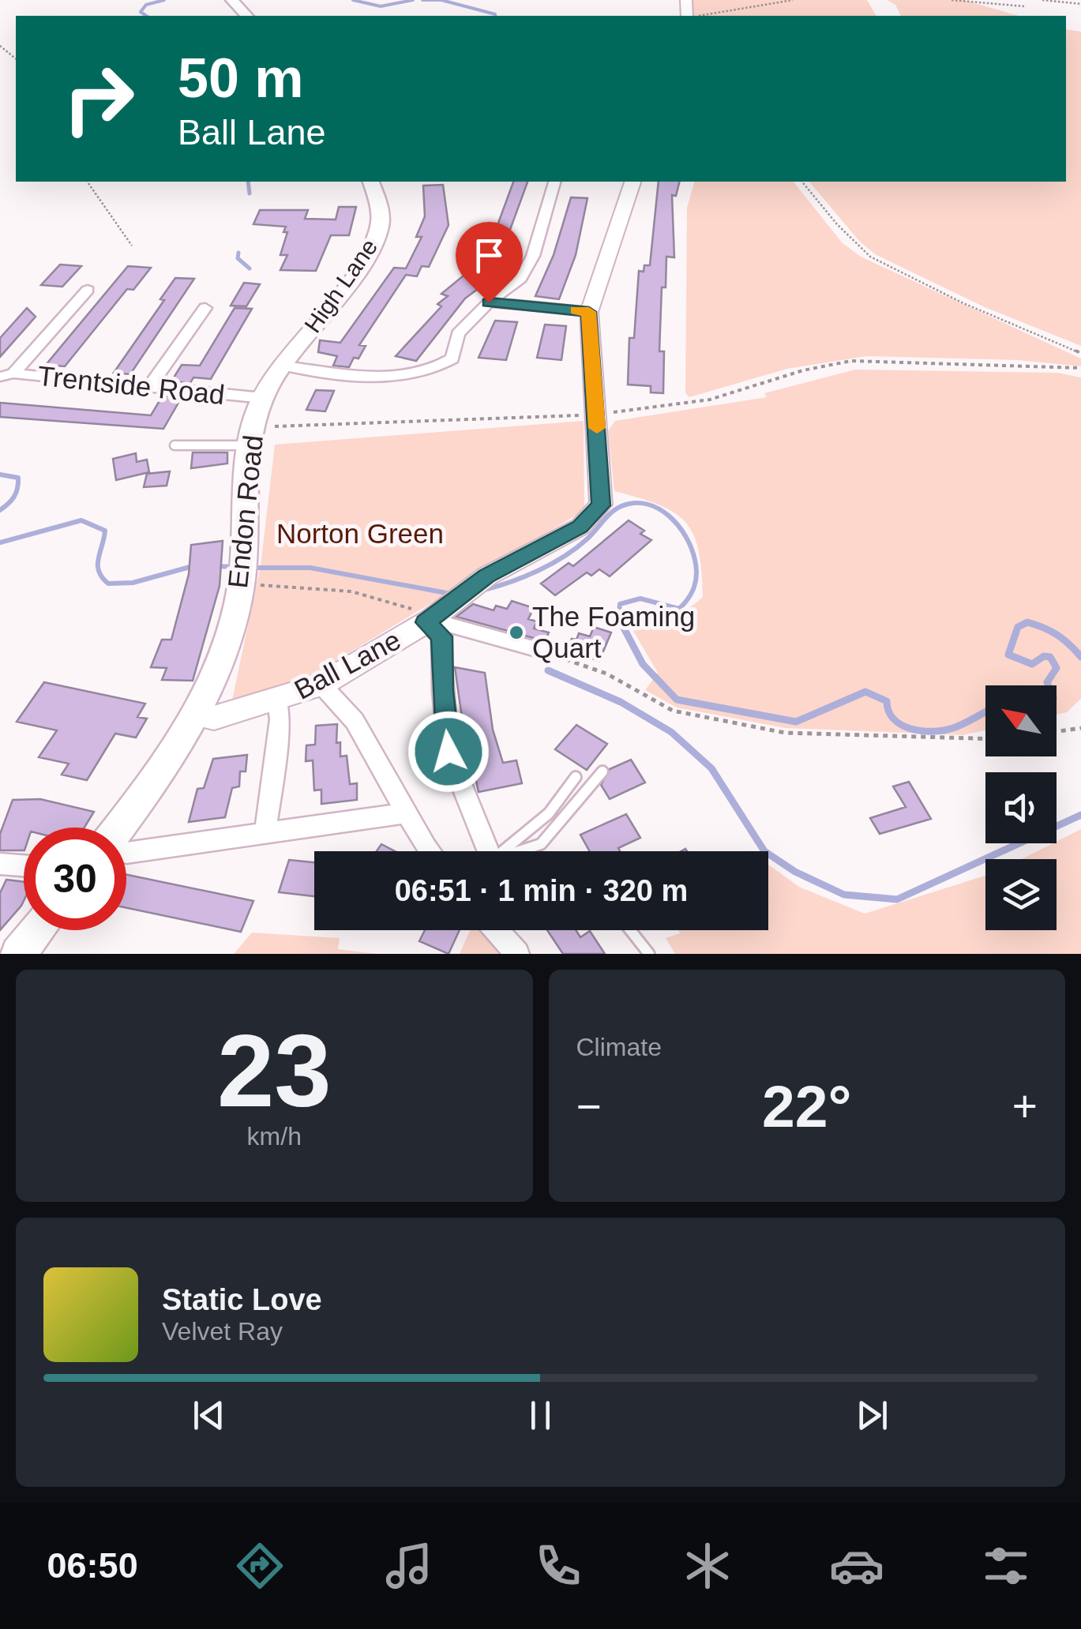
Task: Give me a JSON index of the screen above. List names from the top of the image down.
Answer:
{
  "streets": {
    "main road": ["High Lane", "Endon Road"],
    "street": ["Trentside Road", "Ball Lane"]
  },
  "crossings": [
    ["High Lane", "Endon Road"],
    ["Trentside Road", "Endon Road"],
    ["Endon Road", "Ball Lane"]
  ],
  "parks": ["Norton Green"],
  "places": ["The Foaming Quart"],
  "north": "top left",
  "page": {
    "turn": ["50 m", "Ball Lane"],
    "limit": "30",
    "trip": "06:51 · 1 min · 320 m",
    "tile": [
      ["23", "km/h"],
      "Climate"
    ],
    "heat": ["−", "22°", "+"],
    "song": ["Static Love", "Velvet Ray"],
    "tabs": "06:50"
  }
}
